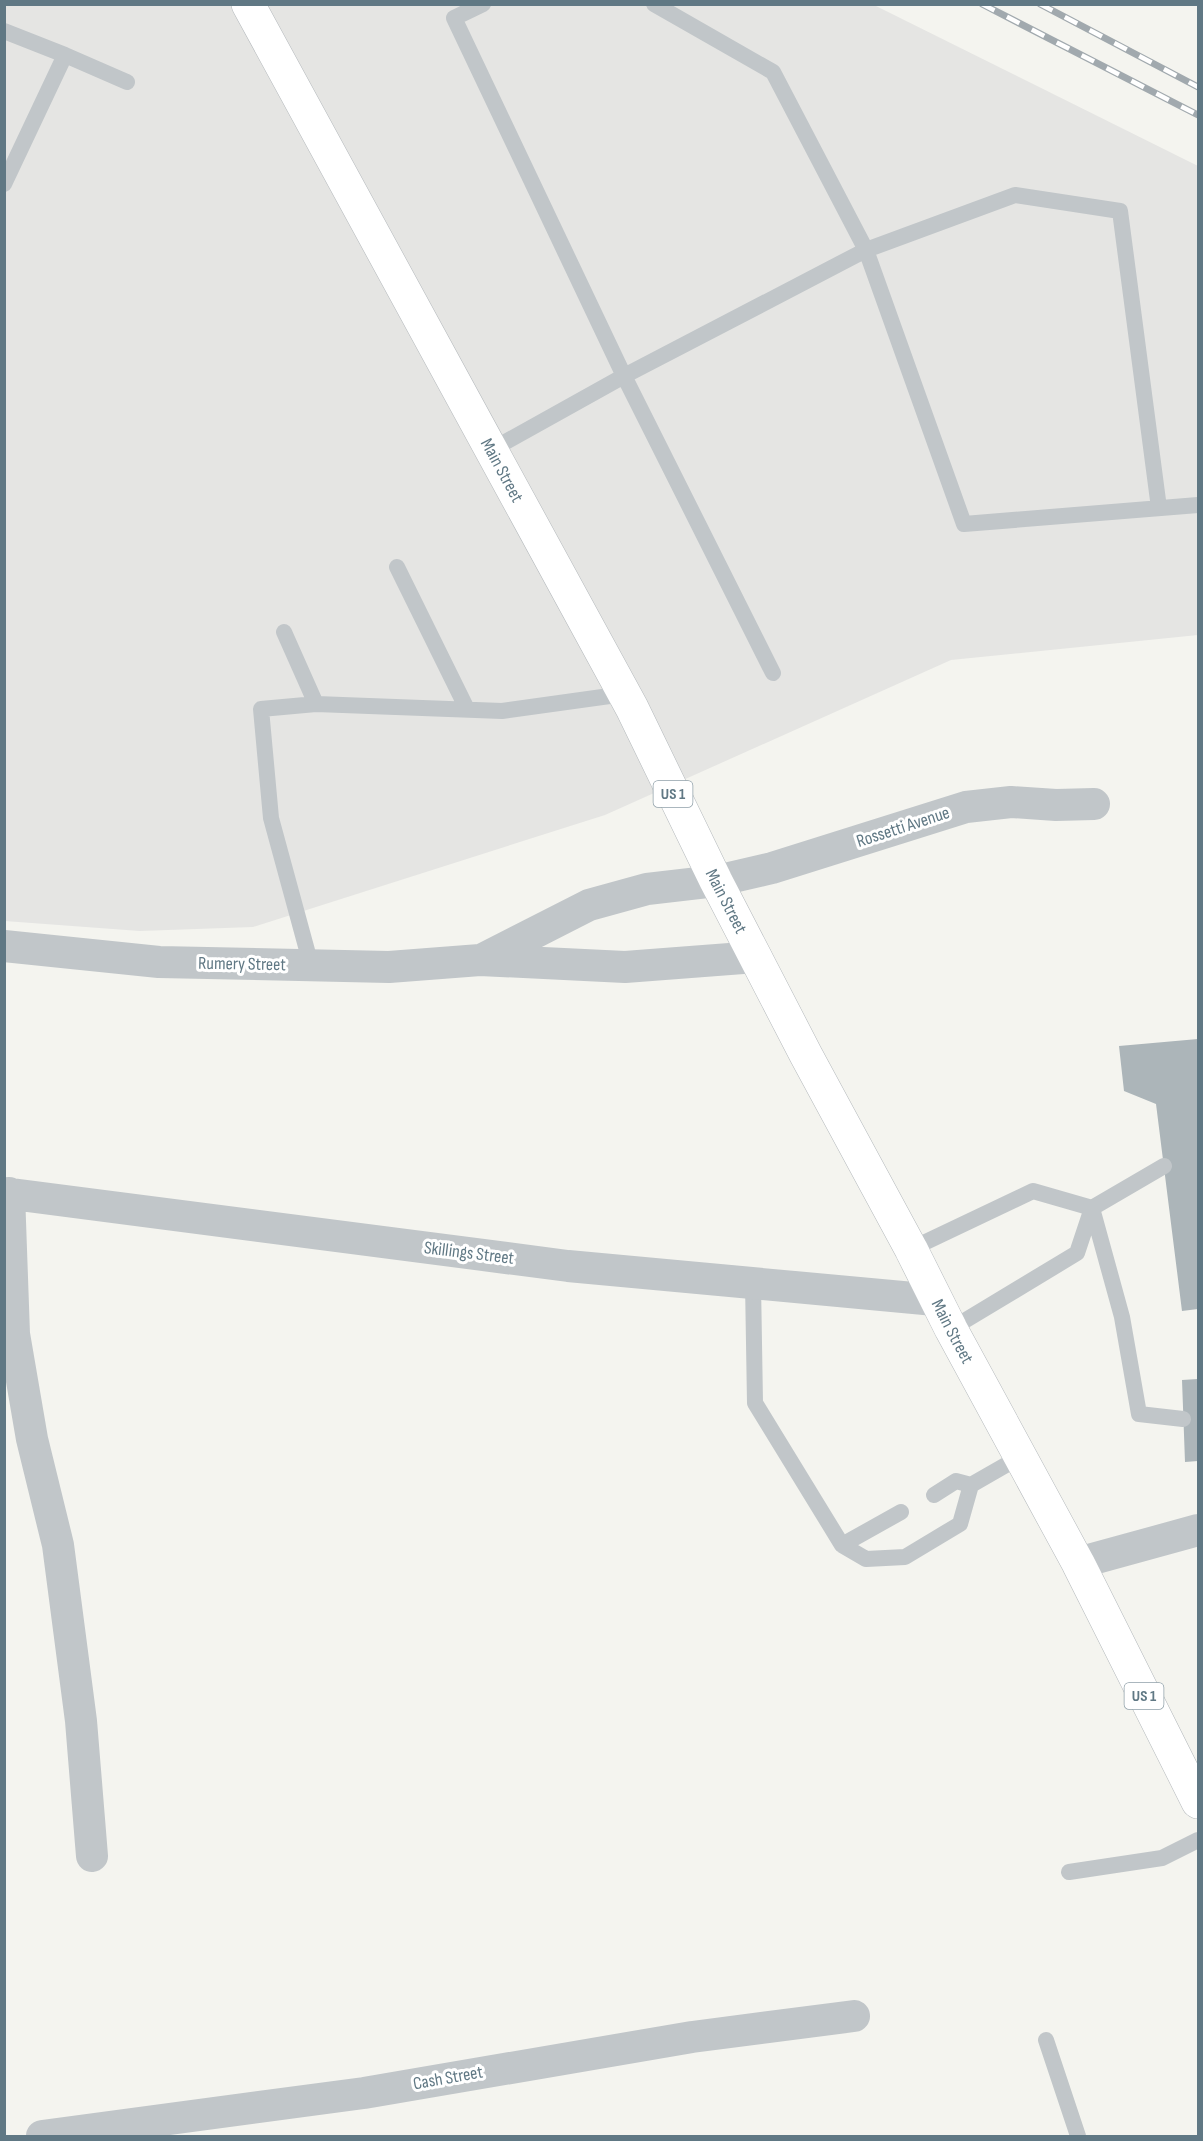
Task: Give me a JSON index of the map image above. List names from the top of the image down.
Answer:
{
  "streets": {
    "main road": ["Main Street", "US 1"],
    "street": [
      "Rossetti Avenue",
      "Rumery Street",
      "Skillings Street",
      "Cash Street"
    ]
  },
  "crossings": [
    ["Main Street", "Rossetti Avenue"],
    ["Main Street", "Rumery Street"],
    ["Main Street", "Skillings Street"],
    ["Rossetti Avenue", "Rumery Street"]
  ]
}
